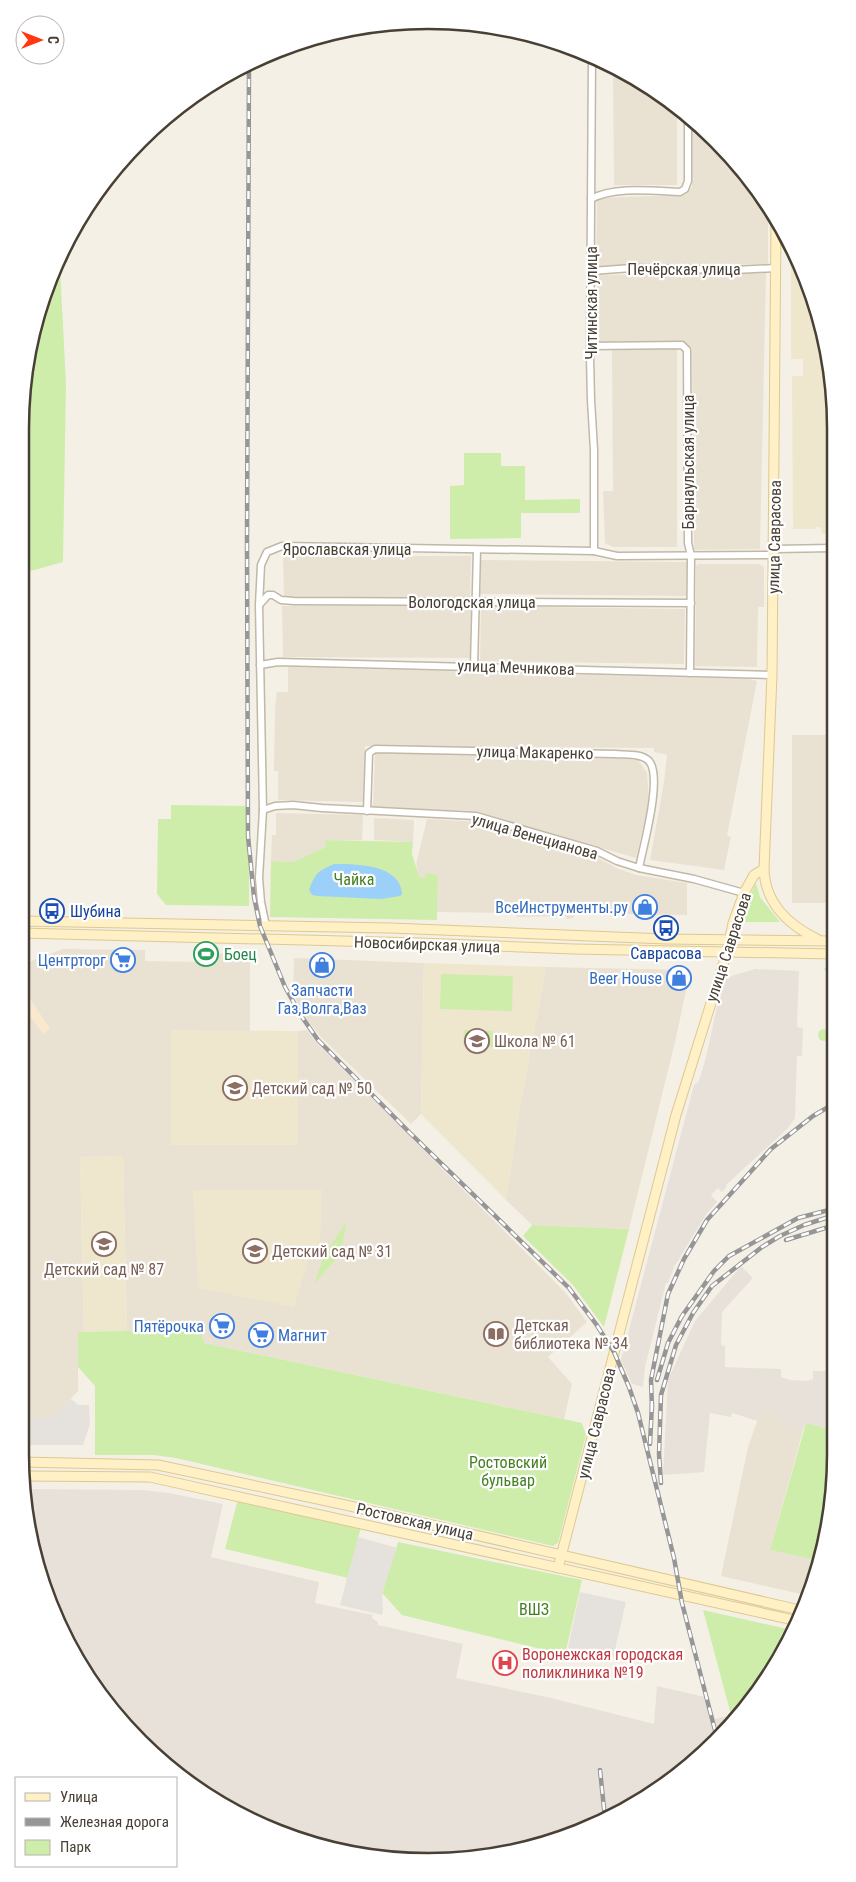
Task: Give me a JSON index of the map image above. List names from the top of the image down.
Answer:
{
  "streets": {
    "street": [
      "Печёрская улица",
      "Читинская улица",
      "Барнаульская улица",
      "улица Саврасова",
      "Ярославская улица",
      "Вологодская улица",
      "улица Мечникова",
      "улица Макаренко",
      "улица Венецианова",
      "Новосибирская улица",
      "Ростовская улица"
    ]
  },
  "crossings": [
    ["Печёрская улица", "Читинская улица"],
    ["Печёрская улица", "улица Саврасова"],
    ["Читинская улица", "Барнаульская улица"],
    ["Читинская улица", "Ярославская улица"],
    ["Барнаульская улица", "Ярославская улица"],
    ["Барнаульская улица", "Вологодская улица"],
    ["Барнаульская улица", "улица Мечникова"],
    ["улица Саврасова", "Ярославская улица"],
    ["улица Саврасова", "улица Мечникова"],
    ["улица Саврасова", "улица Венецианова"],
    ["улица Саврасова", "Новосибирская улица"],
    ["улица Саврасова", "Ростовская улица"],
    ["Ярославская улица", "Вологодская улица"],
    ["Ярославская улица", "улица Мечникова"],
    ["Ярославская улица", "улица Венецианова"],
    ["Ярославская улица", "Новосибирская улица"],
    ["улица Макаренко", "улица Венецианова"]
  ],
  "parks": ["Чайка", "Ростовский бульвар", "ВШЗ"],
  "places": {
    "shop": ["ВсеИнструменты.ру", "Запчасти Газ,Волга,Ваз", "Beer House"],
    "bus stop": ["Шубина", "Саврасова"],
    "sports": ["Боец"],
    "supermarket": ["Центрторг", "Пятёрочка", "Магнит"],
    "school or university": [
      "Школа № 61",
      "Детский сад № 50",
      "Детский сад № 87",
      "Детский сад № 31"
    ],
    "library": ["Детская библиотека № 34"],
    "hospital": ["Воронежская городская поликлиника №19"]
  },
  "legend": ["Улица", "Железная дорога", "Парк"],
  "north": "right"
}
